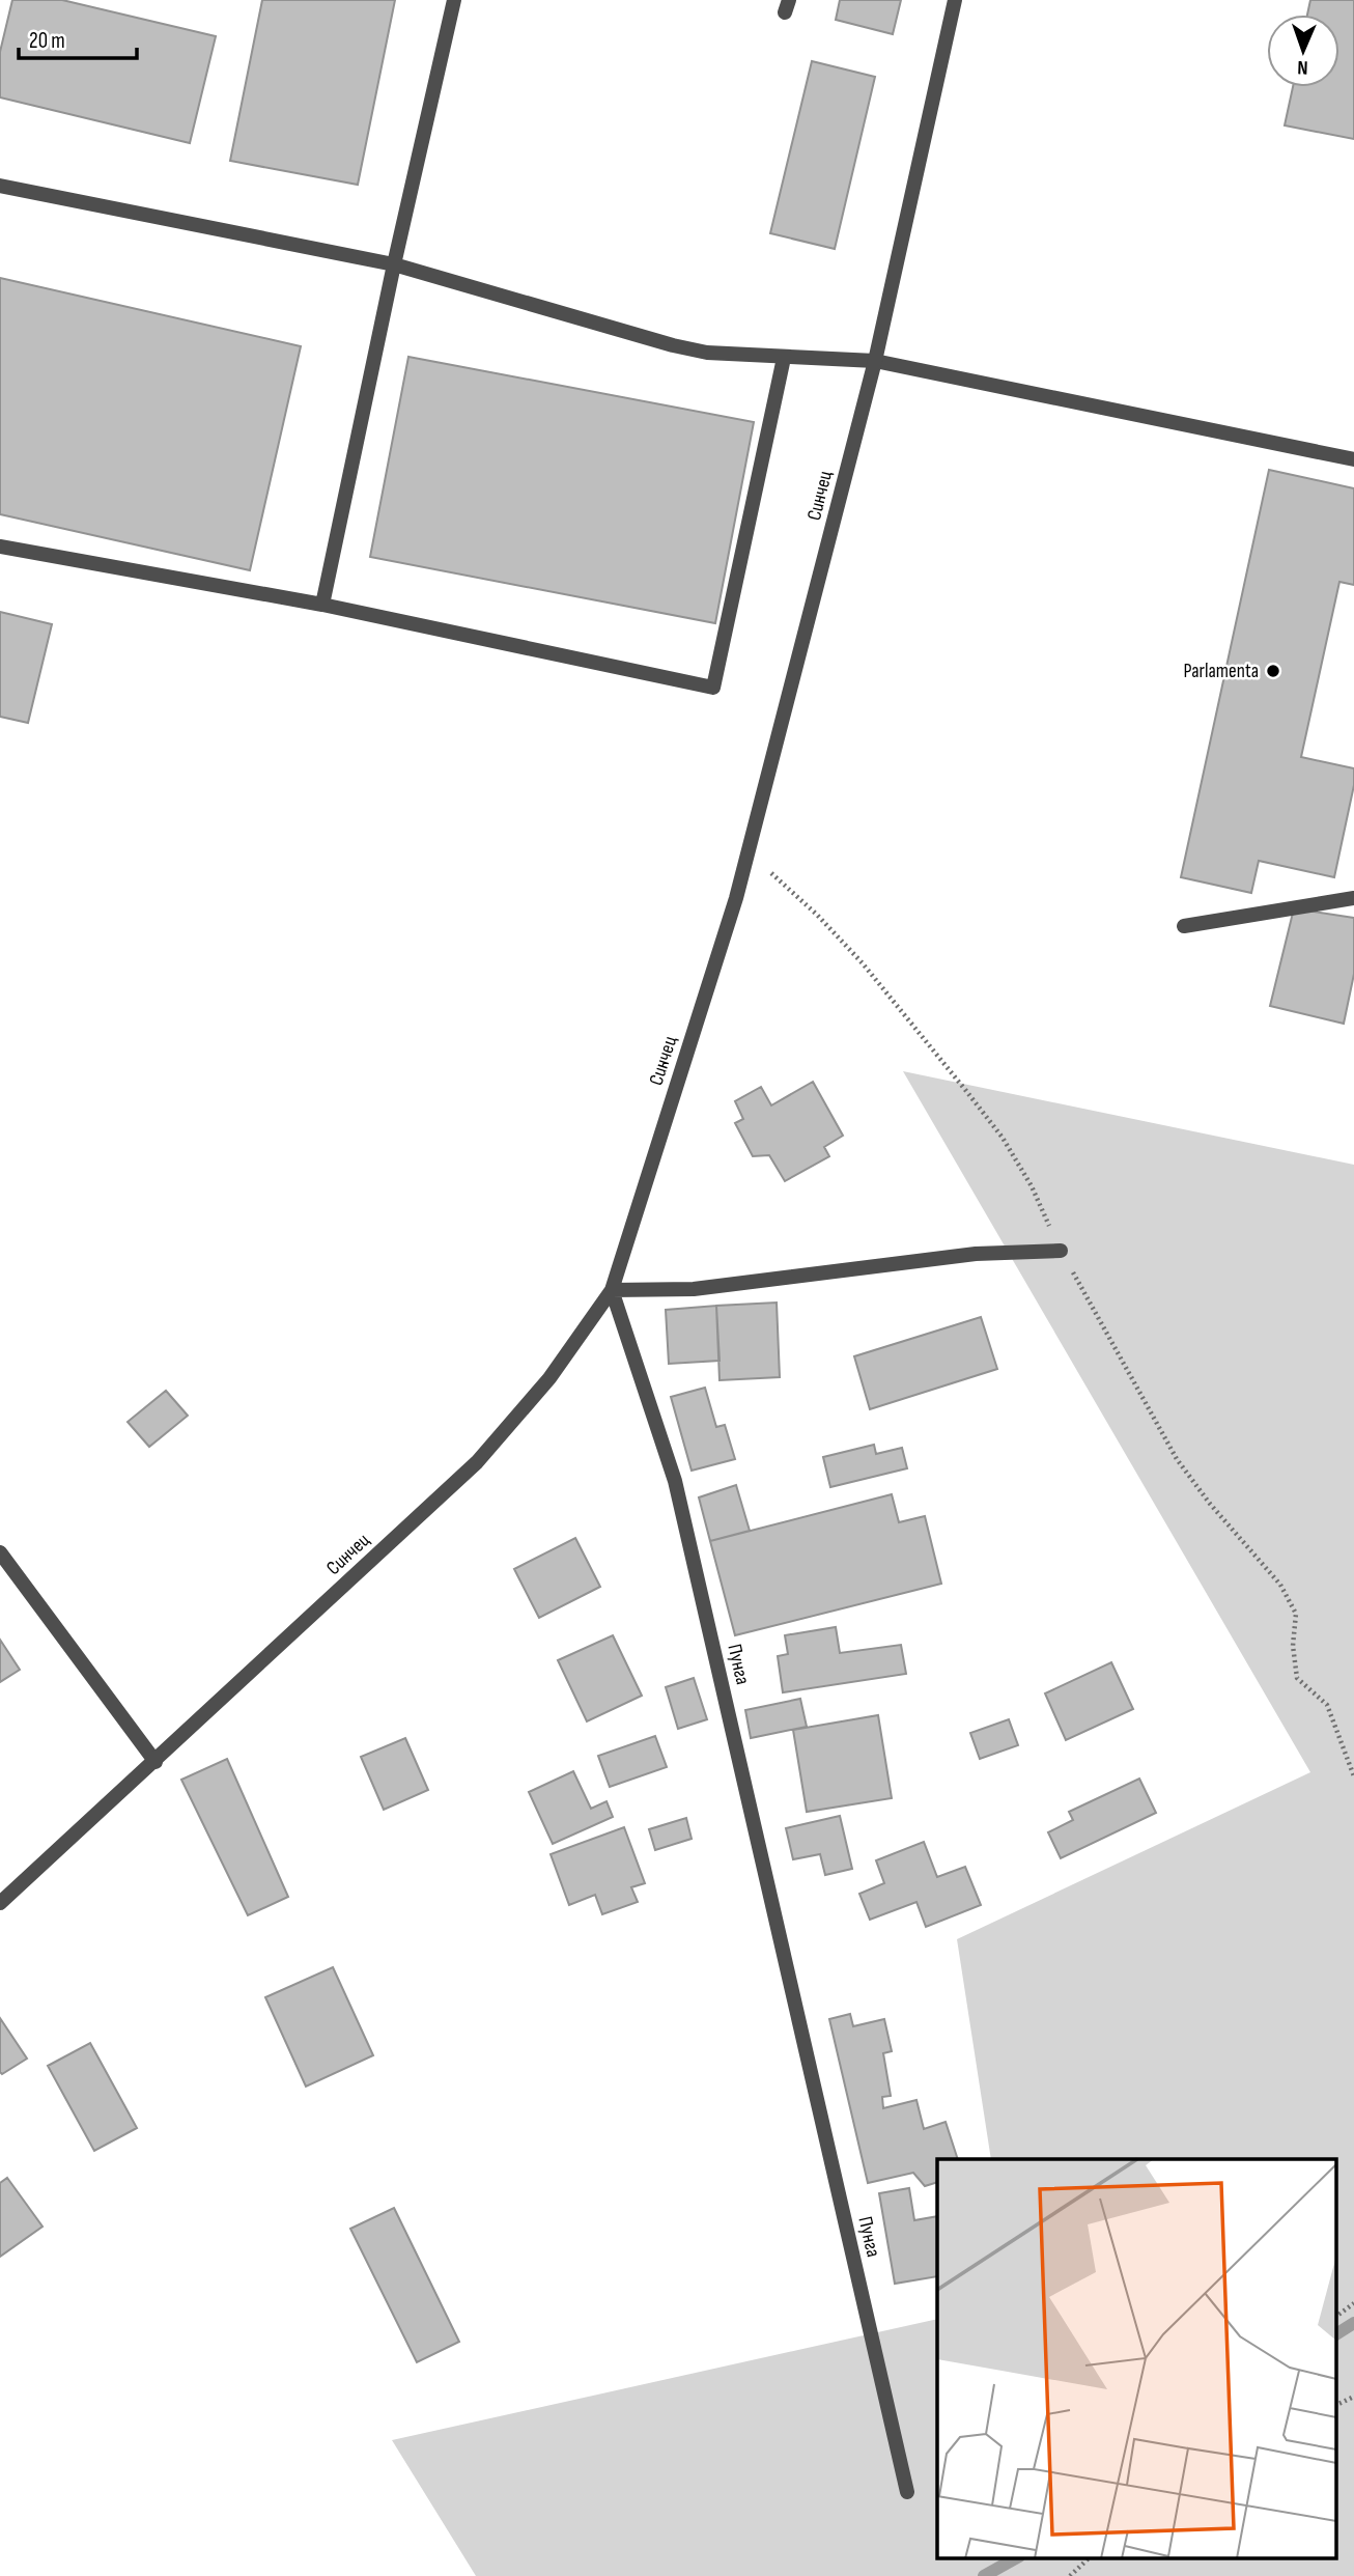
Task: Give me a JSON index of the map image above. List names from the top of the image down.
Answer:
{
  "streets": {
    "street": ["Синчец", "Пунга"]
  },
  "crossings": [
    ["Синчец", "Пунга"]
  ],
  "places": ["Parlamenta"],
  "scale_bar": "20 m",
  "north": "bottom"
}
